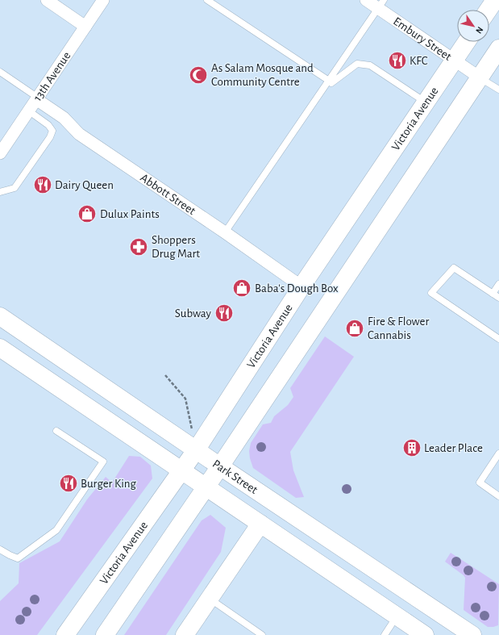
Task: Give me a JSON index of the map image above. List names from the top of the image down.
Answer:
{
  "streets": {
    "main road": ["Victoria Avenue", "Park Street"],
    "street": ["Embury Street", "13th Avenue", "Abbott Street"]
  },
  "crossings": [
    ["Embury Street", "Victoria Avenue"],
    ["13th Avenue", "Abbott Street"],
    ["Victoria Avenue", "Abbott Street"],
    ["Victoria Avenue", "Park Street"]
  ],
  "places": {
    "restaurant": [
      "KFC",
      "Dairy Queen",
      "Subway",
      "Burger King"
    ],
    "mosque": ["As Salam Mosque and Community Centre"],
    "shop": ["Dulux Paints", "Baba's Dough Box", "Fire & Flower Cannabis"],
    "pharmacy": ["Shoppers Drug Mart"],
    "building": ["Leader Place"]
  },
  "north": "bottom right"
}
